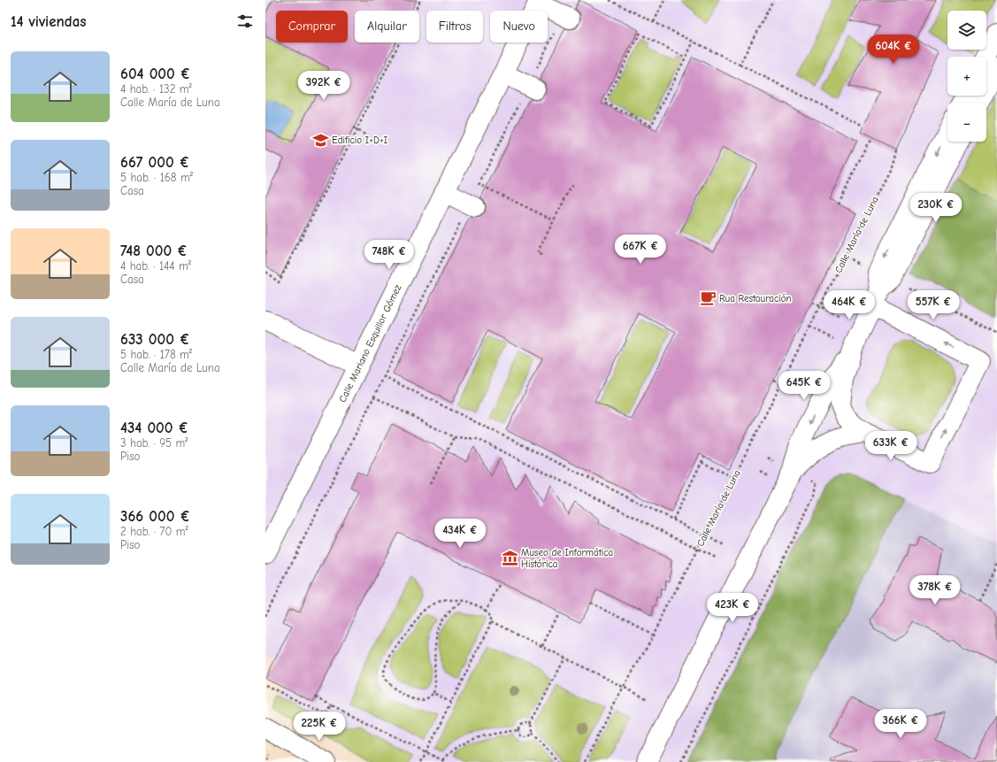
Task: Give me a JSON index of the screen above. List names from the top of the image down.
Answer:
{
  "streets": {
    "street": ["Calle Mariano Esquillor Gómez"],
    "path": ["Calle María de Luna"]
  },
  "places": {
    "school or university": ["Edificio I+D+I"],
    "cafe": ["Rua Restauración"],
    "museum": ["Museo de Informática Histórica"]
  },
  "page": {
    "heading": "14 viviendas",
    "map_buttons": ["+", "−"],
    "chip": [
      "Comprar",
      "Alquilar",
      "Filtros",
      "Nuevo"
    ],
    "price": [
      "604K €",
      "392K €",
      "230K €",
      "667K €",
      "748K €",
      "464K €",
      "557K €",
      "645K €",
      "633K €",
      "434K €",
      "378K €",
      "423K €",
      "366K €",
      "225K €"
    ],
    "list": [
      {
        "name": "604 000 €",
        "note": "4 hab. · 132 m² · Calle María de Luna"
      },
      {
        "name": "667 000 €",
        "note": "5 hab. · 168 m² · Casa"
      },
      {
        "name": "748 000 €",
        "note": "4 hab. · 144 m² · Casa"
      },
      {
        "name": "633 000 €",
        "note": "5 hab. · 178 m² · Calle María de Luna"
      },
      {
        "name": "434 000 €",
        "note": "3 hab. · 95 m² · Piso"
      },
      {
        "name": "366 000 €",
        "note": "2 hab. · 70 m² · Piso"
      }
    ]
  }
}
